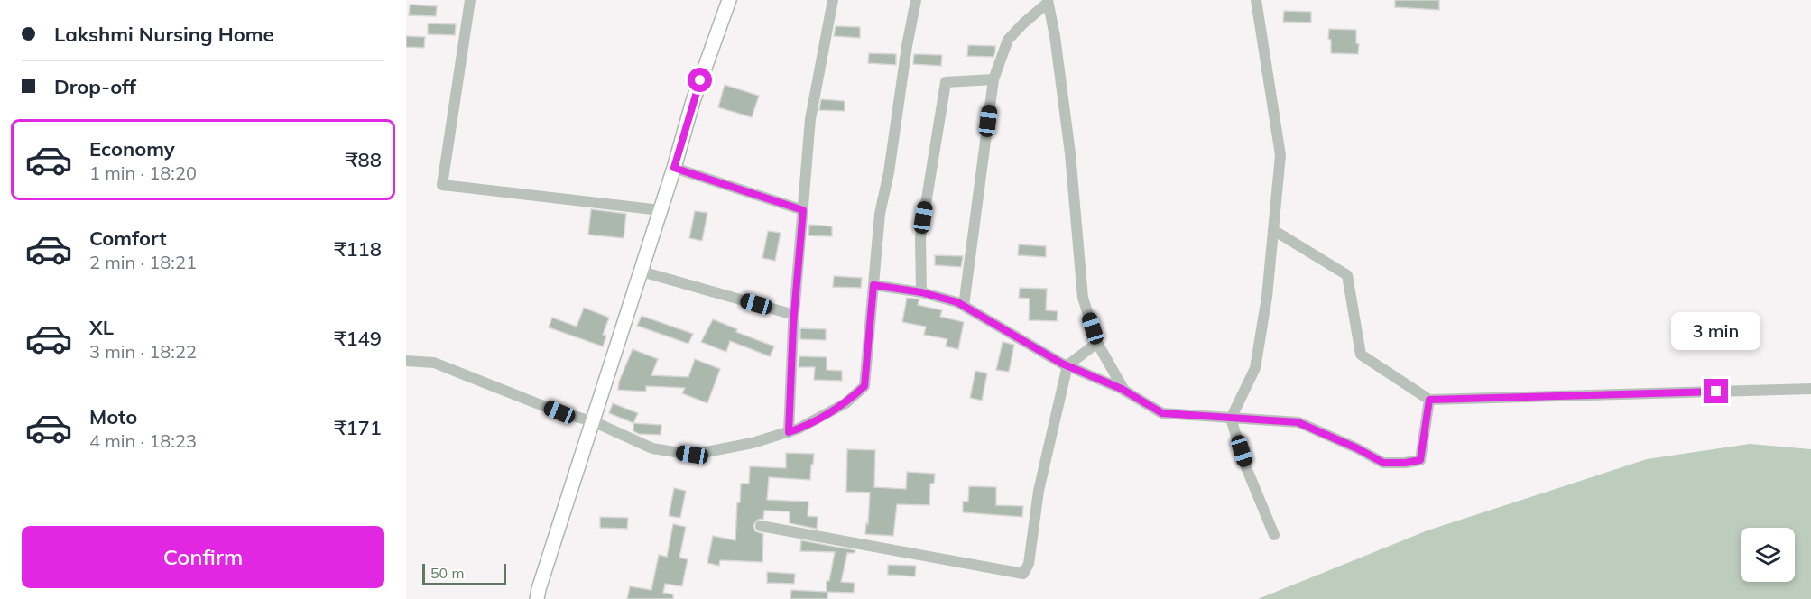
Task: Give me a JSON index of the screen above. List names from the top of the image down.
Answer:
{
  "scale_bar": "50 m",
  "page": {
    "banner": ["Lakshmi Nursing Home", "Drop-off"],
    "list": [
      {
        "name": "Economy",
        "note": "1 min · 18:20",
        "value": "₹88"
      },
      {
        "name": "Comfort",
        "note": "2 min · 18:21",
        "value": "₹118"
      },
      {
        "name": "XL",
        "note": "3 min · 18:22",
        "value": "₹149"
      },
      {
        "name": "Moto",
        "note": "4 min · 18:23",
        "value": "₹171"
      }
    ],
    "bubble": "3 min",
    "buttons": "Confirm",
    "scale": "50 m"
  }
}
